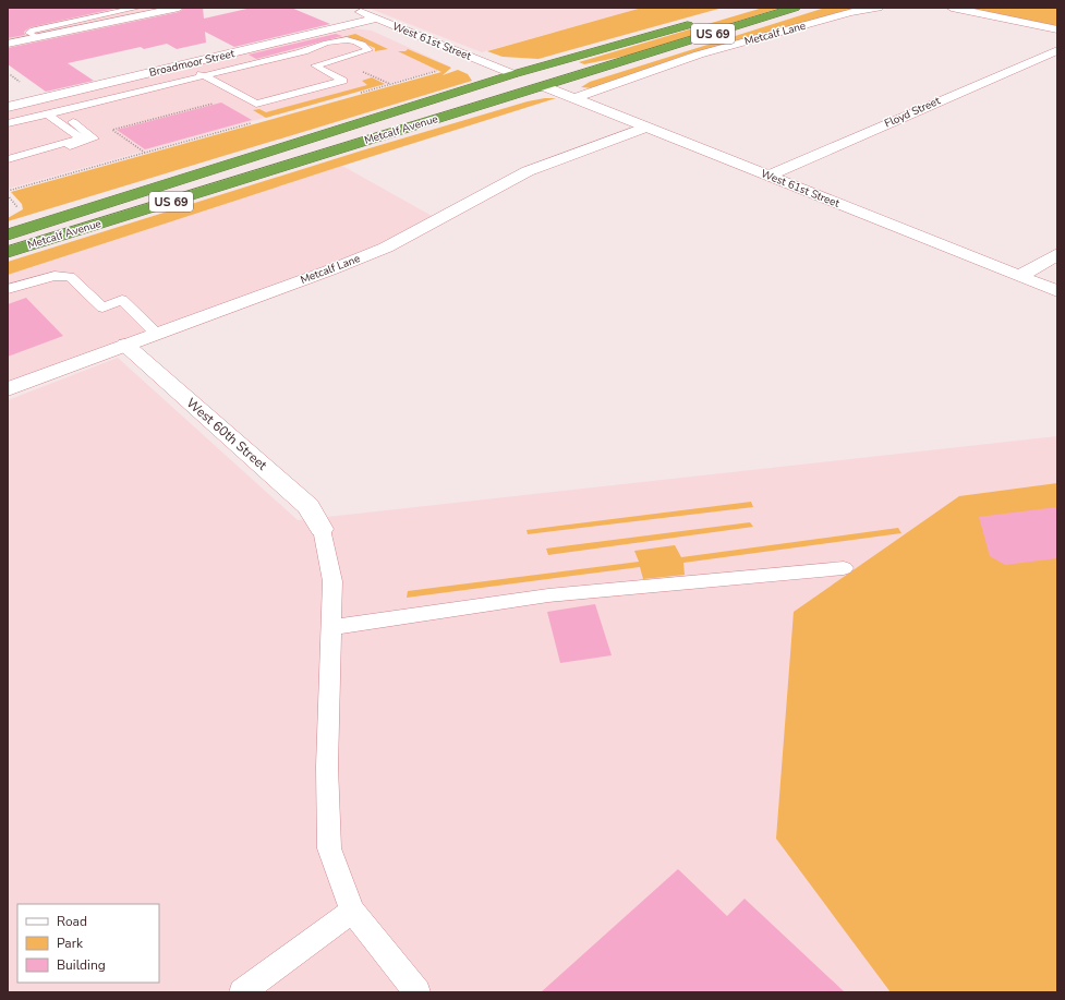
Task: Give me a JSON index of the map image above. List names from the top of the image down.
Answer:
{
  "streets": {
    "highway": ["US 69", "Metcalf Avenue"],
    "street": [
      "Metcalf Lane",
      "West 61st Street",
      "Broadmoor Street",
      "Floyd Street",
      "West 60th Street"
    ]
  },
  "crossings": [
    ["Metcalf Lane", "West 61st Street"],
    ["Metcalf Lane", "West 60th Street"],
    ["West 61st Street", "Broadmoor Street"],
    ["West 61st Street", "Floyd Street"],
    ["West 61st Street", "Metcalf Avenue"]
  ],
  "legend": ["Road", "Park", "Building"]
}
